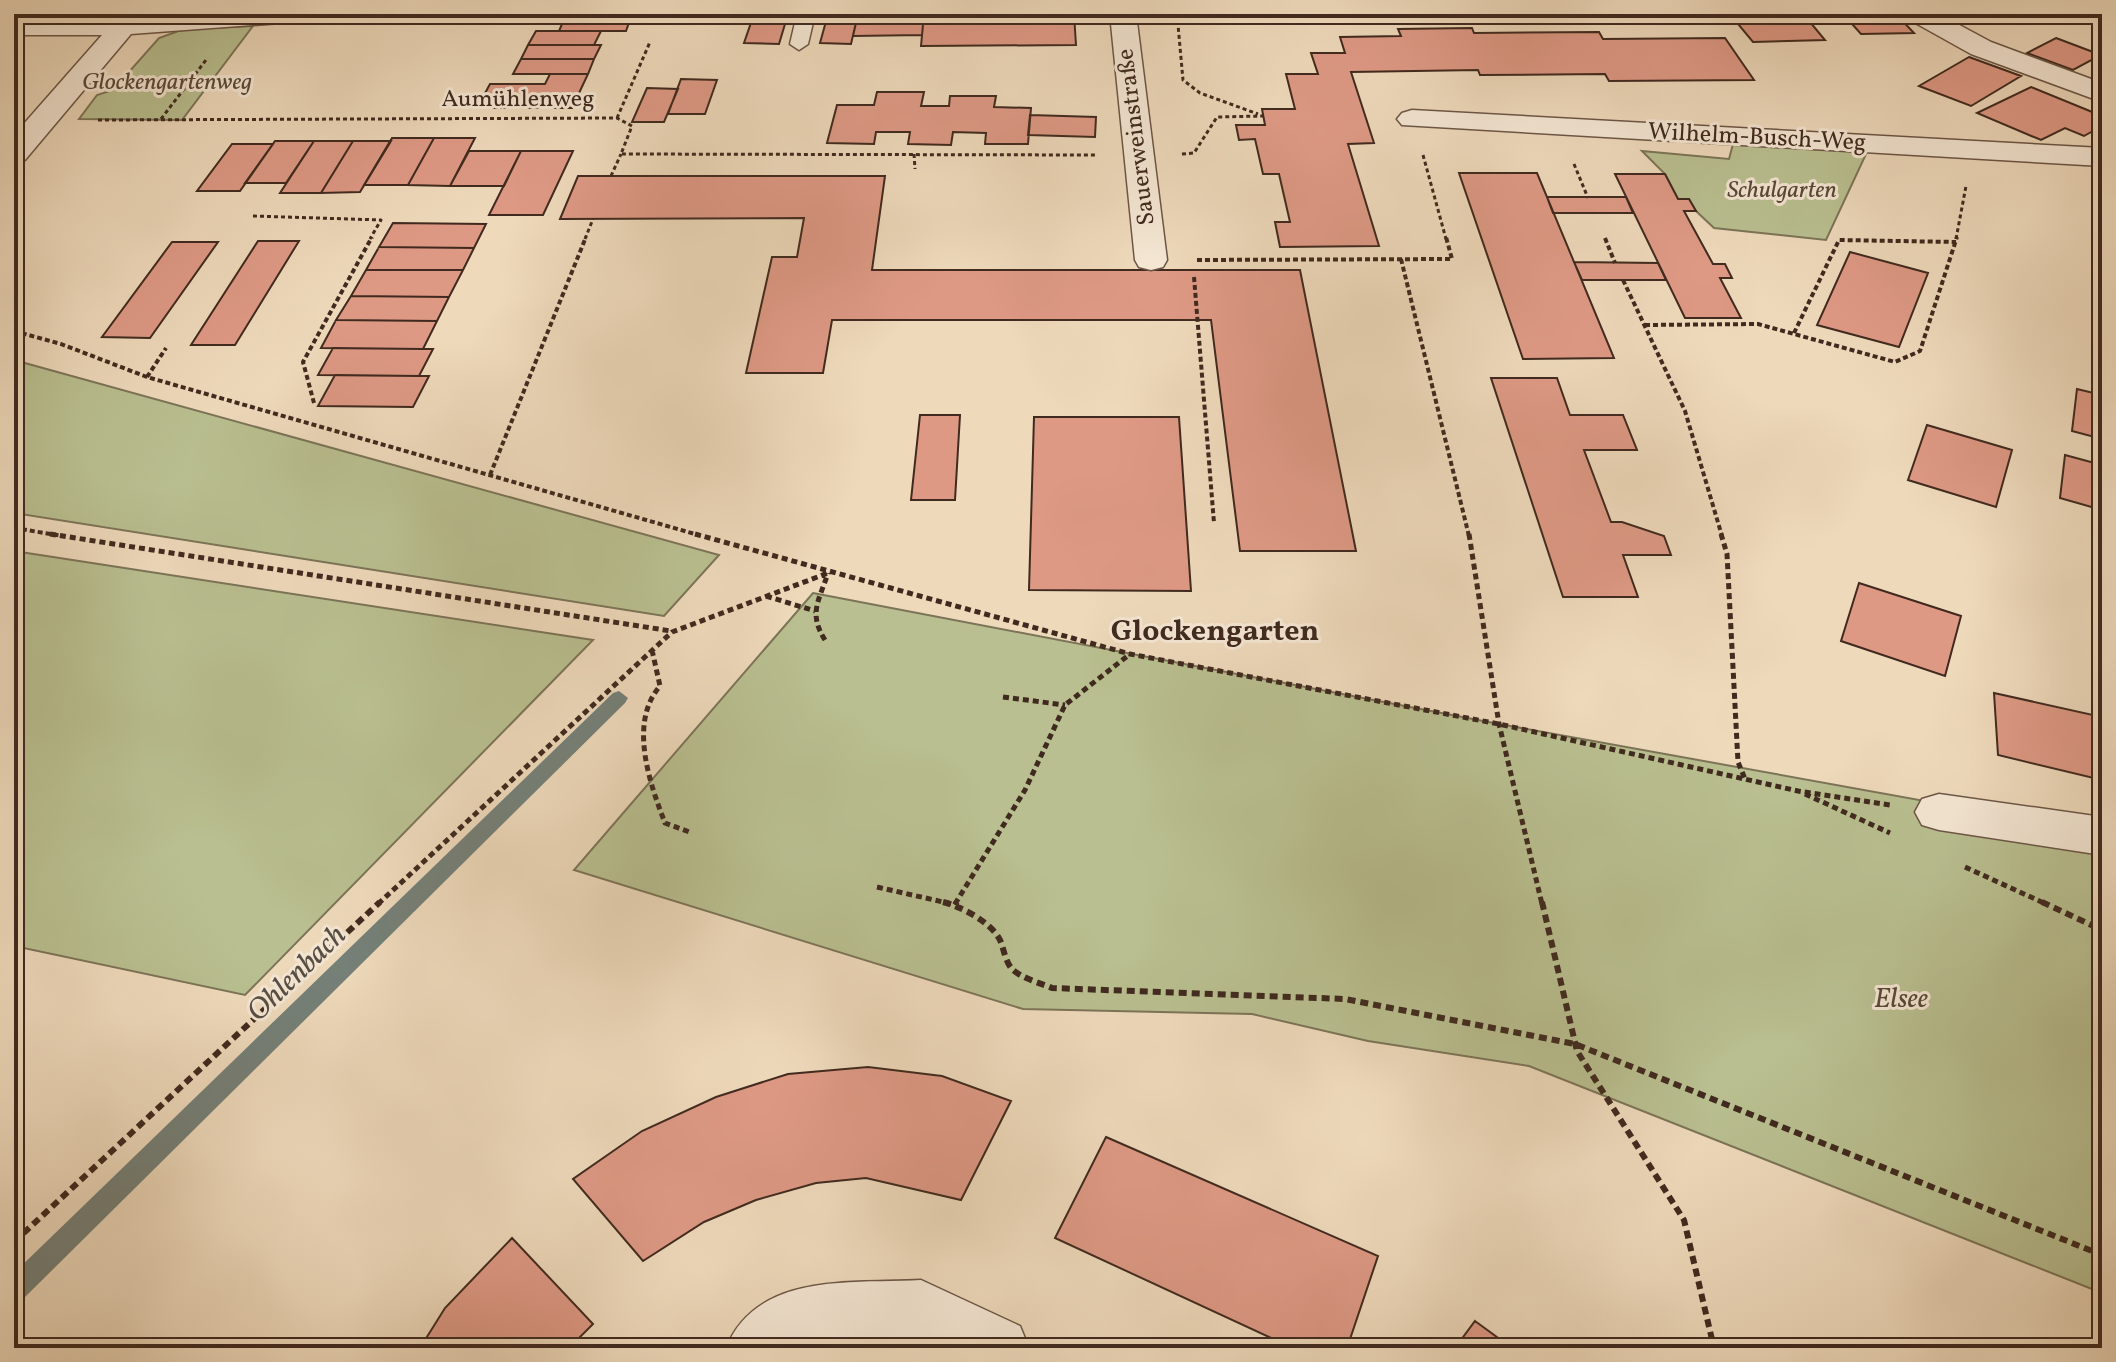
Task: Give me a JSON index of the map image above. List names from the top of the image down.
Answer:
{
  "streets": {
    "street": ["Sauerweinstraße", "Wilhelm-Busch-Weg"],
    "path": ["Aumühlenweg"]
  },
  "districts": ["Glockengarten"],
  "water": ["Ohlenbach"],
  "parks": ["Glockengartenweg", "Schulgarten", "Elsee"]
}
